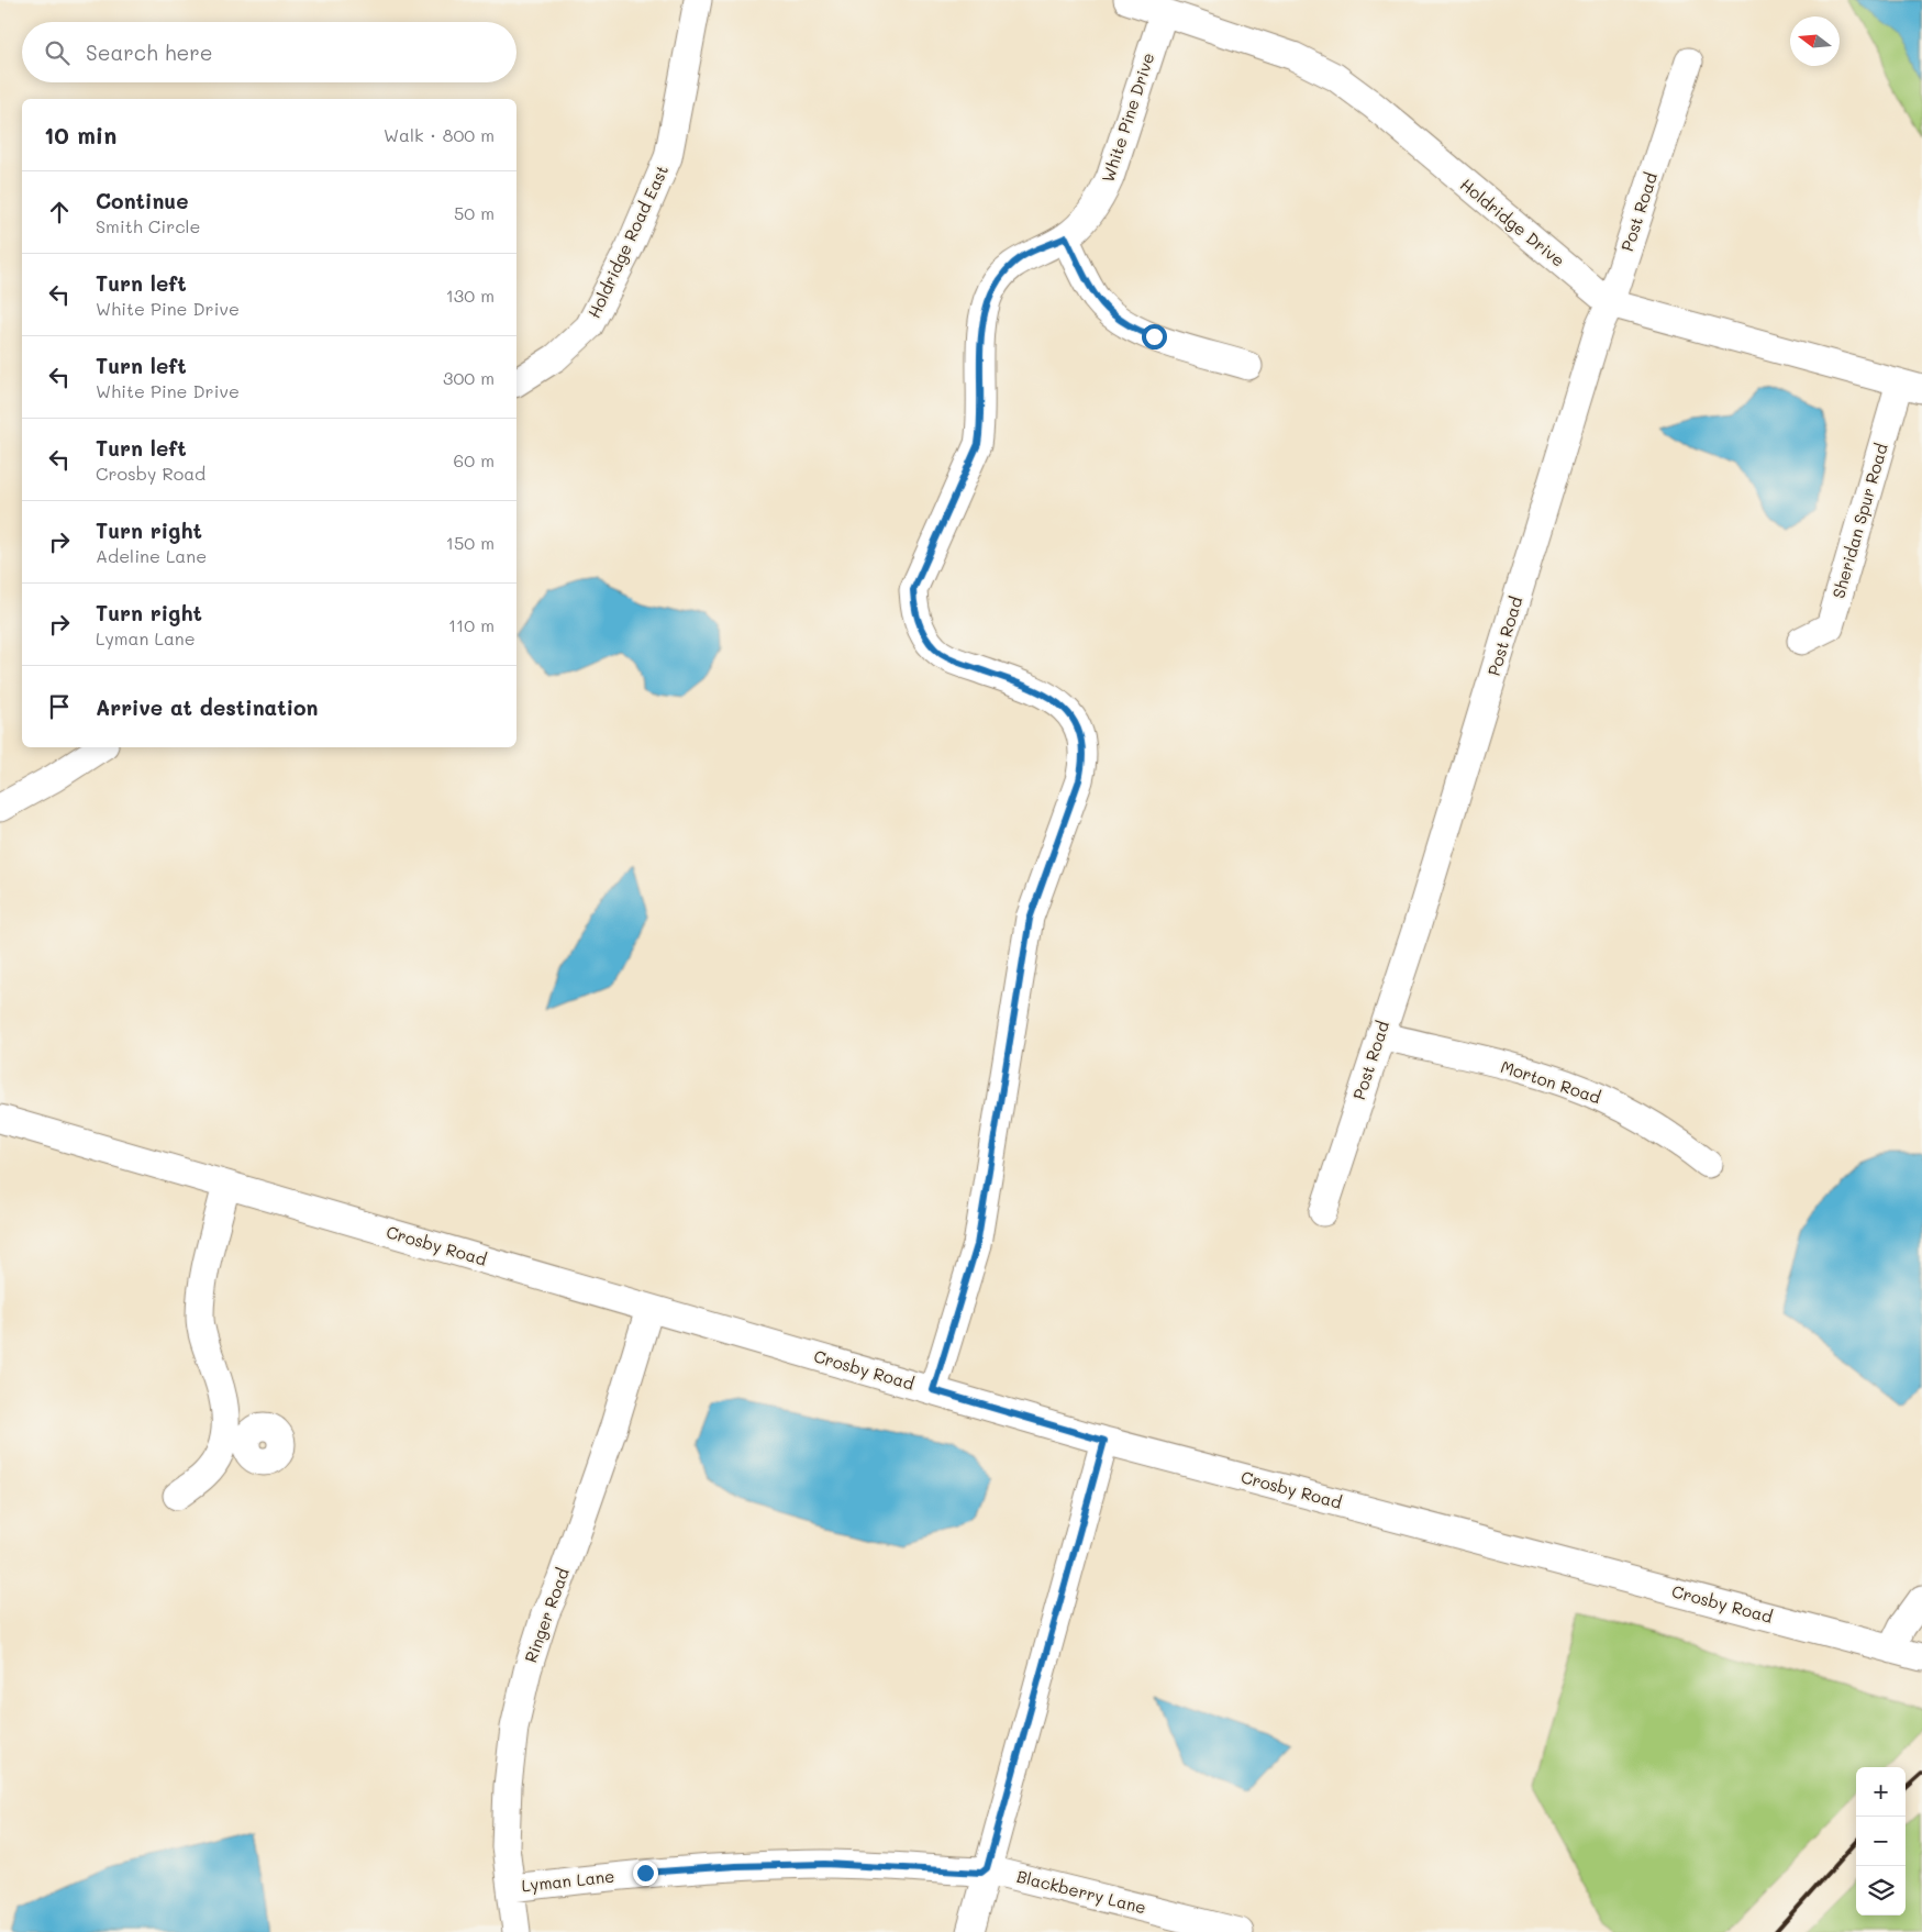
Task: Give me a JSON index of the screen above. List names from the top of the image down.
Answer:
{
  "streets": {
    "street": [
      "White Pine Drive",
      "Post Road",
      "Holdridge Drive",
      "Holdridge Road East",
      "Sheridan Spur Road",
      "Morton Road",
      "Crosby Road",
      "Ringer Road",
      "Lyman Lane",
      "Blackberry Lane"
    ]
  },
  "crossings": [
    ["White Pine Drive", "Holdridge Drive"],
    ["White Pine Drive", "Crosby Road"],
    ["Post Road", "Holdridge Drive"],
    ["Post Road", "Morton Road"],
    ["Holdridge Drive", "Sheridan Spur Road"],
    ["Crosby Road", "Ringer Road"],
    ["Ringer Road", "Lyman Lane"],
    ["Lyman Lane", "Blackberry Lane"]
  ],
  "north": "left",
  "page": {
    "search": "Search here",
    "heading": ["10 min", "Walk · 800 m"],
    "list": [
      ["Continue", "Smith Circle", "50 m"],
      ["Turn left", "White Pine Drive", "130 m"],
      ["Turn left", "White Pine Drive", "300 m"],
      ["Turn left", "Crosby Road", "60 m"],
      ["Turn right", "Adeline Lane", "150 m"],
      ["Turn right", "Lyman Lane", "110 m"],
      "Arrive at destination"
    ],
    "map_buttons": ["+", "−"]
  }
}
